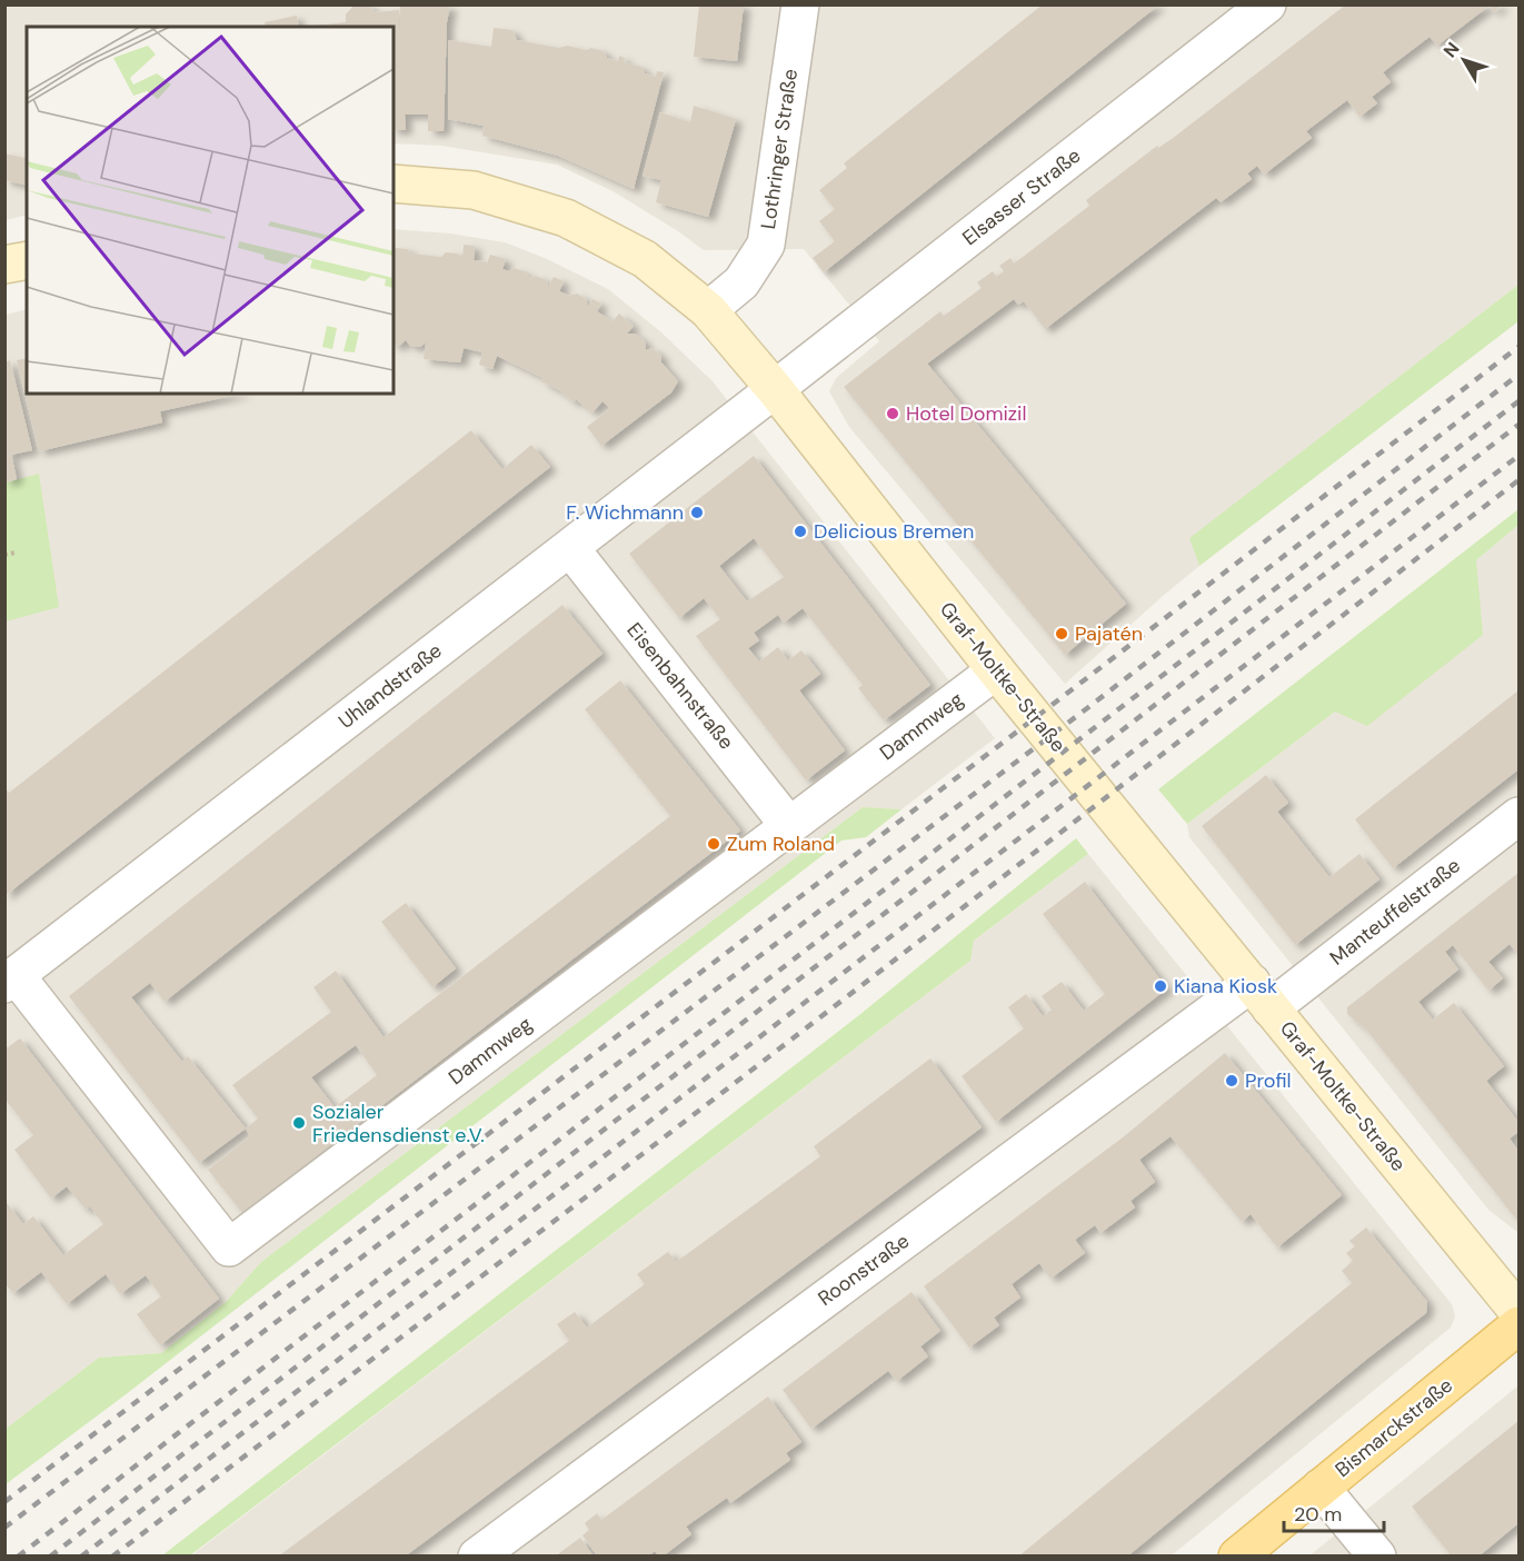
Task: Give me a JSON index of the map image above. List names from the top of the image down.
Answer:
{
  "streets": {
    "main road": ["Graf-Moltke-Straße", "Bismarckstraße"],
    "street": [
      "Lothringer Straße",
      "Elsasser Straße",
      "Uhlandstraße",
      "Eisenbahnstraße",
      "Dammweg",
      "Manteuffelstraße",
      "Roonstraße"
    ]
  },
  "crossings": [
    ["Lothringer Straße", "Graf-Moltke-Straße"],
    ["Elsasser Straße", "Graf-Moltke-Straße"],
    ["Elsasser Straße", "Uhlandstraße"],
    ["Graf-Moltke-Straße", "Uhlandstraße"],
    ["Graf-Moltke-Straße", "Dammweg"],
    ["Graf-Moltke-Straße", "Manteuffelstraße"],
    ["Graf-Moltke-Straße", "Roonstraße"],
    ["Uhlandstraße", "Eisenbahnstraße"],
    ["Uhlandstraße", "Dammweg"],
    ["Eisenbahnstraße", "Dammweg"],
    ["Manteuffelstraße", "Roonstraße"]
  ],
  "places": [
    "Hotel Domizil",
    "F. Wichmann",
    "Delicious Bremen",
    "Pajatén",
    "Zum Roland",
    "Kiana Kiosk",
    "Profil",
    "Sozialer Friedensdienst e.V."
  ],
  "scale_bar": "20 m",
  "north": "top left"
}
